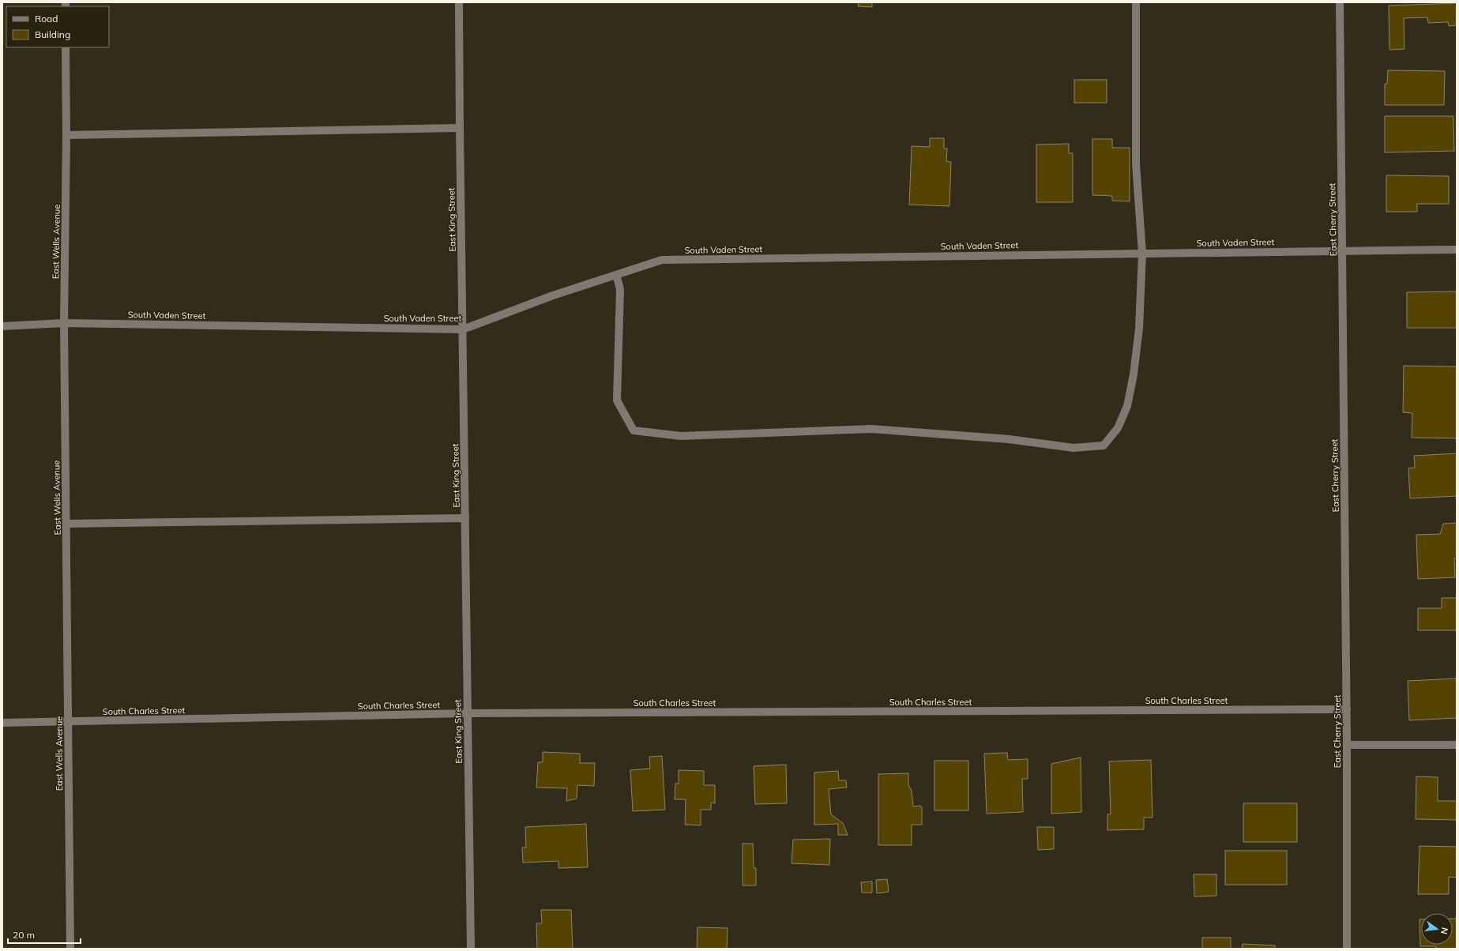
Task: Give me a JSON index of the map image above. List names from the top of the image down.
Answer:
{
  "streets": {
    "street": [
      "East King Street",
      "East Cherry Street",
      "East Wells Avenue",
      "South Vaden Street",
      "South Charles Street"
    ]
  },
  "crossings": [
    ["East King Street", "South Vaden Street"],
    ["East King Street", "South Charles Street"],
    ["East Cherry Street", "South Vaden Street"],
    ["East Cherry Street", "South Charles Street"],
    ["East Wells Avenue", "South Vaden Street"],
    ["East Wells Avenue", "South Charles Street"]
  ],
  "legend": ["Road", "Building"],
  "scale_bar": "20 m",
  "north": "right"
}
